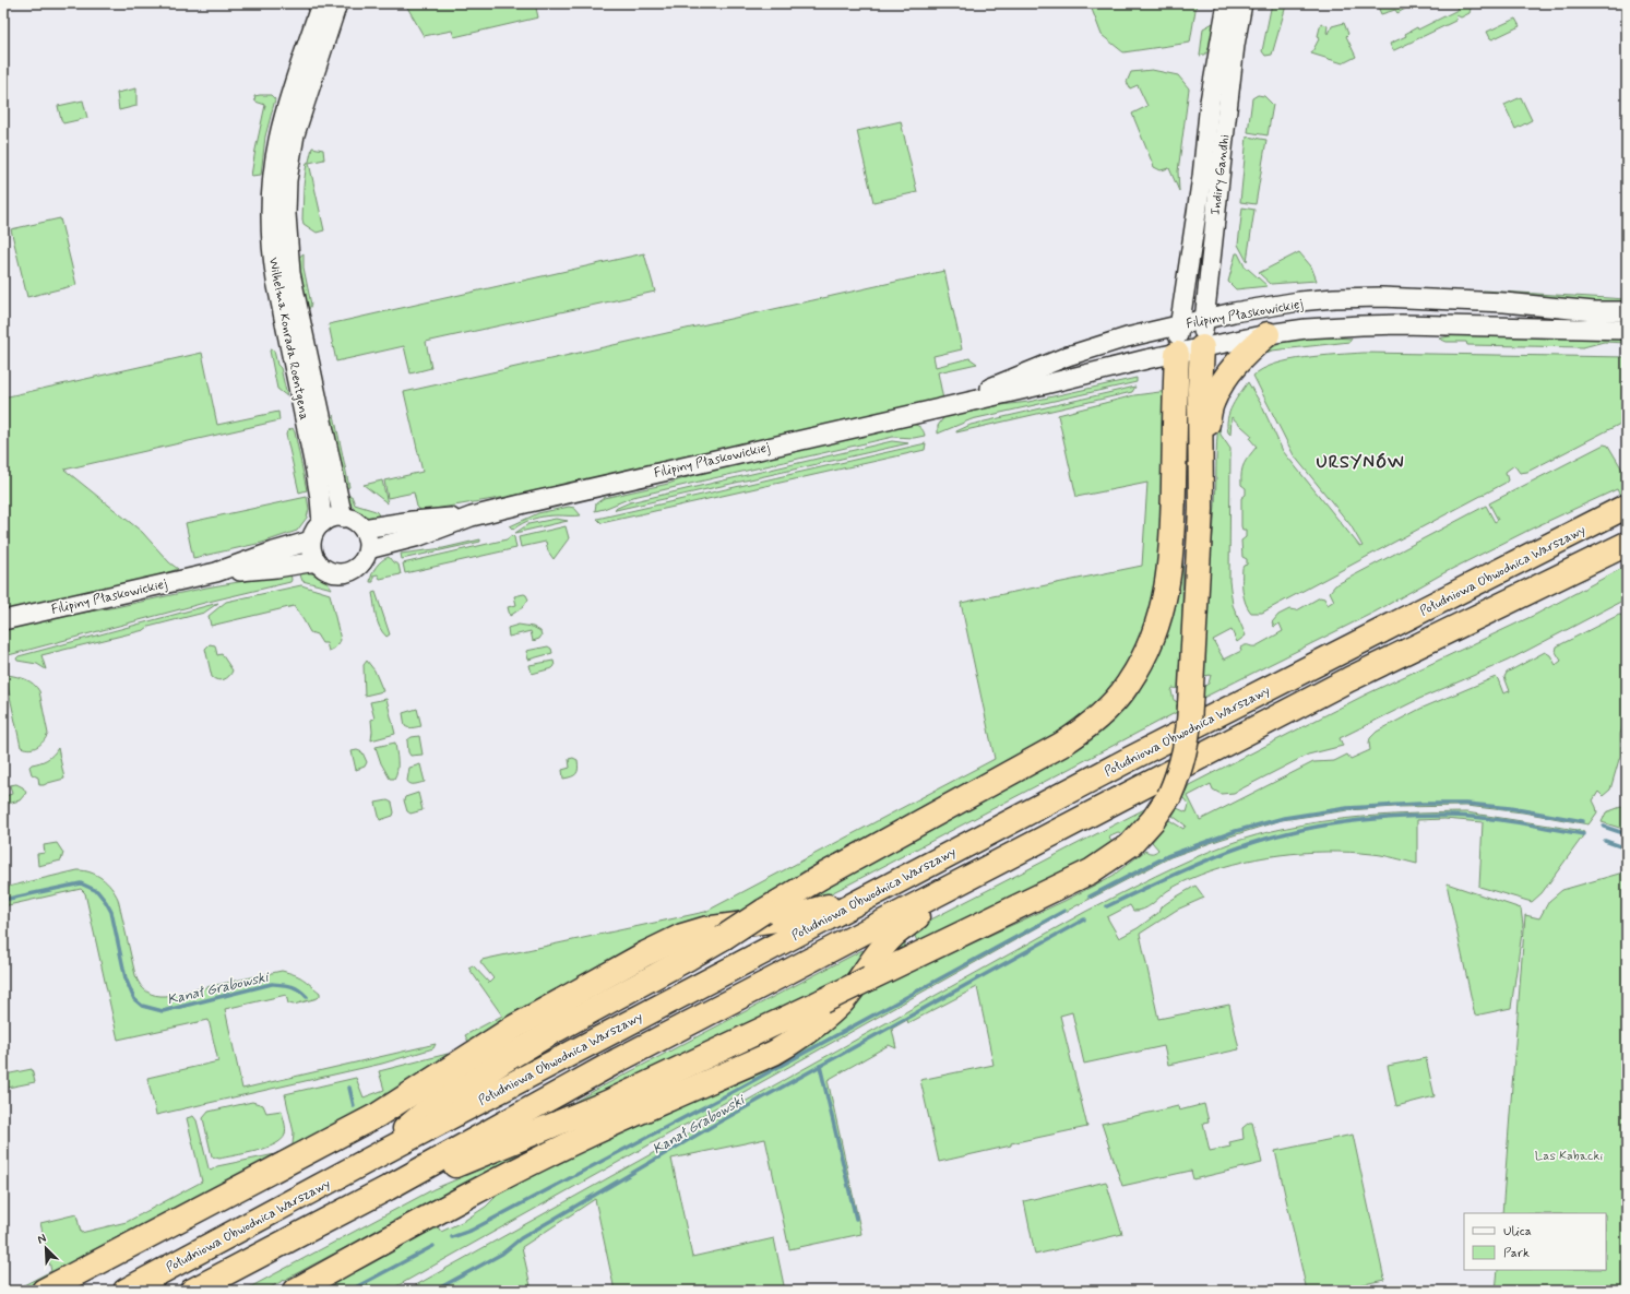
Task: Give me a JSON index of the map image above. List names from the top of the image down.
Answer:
{
  "streets": {
    "highway": ["Południowa Obwodnica Warszawy"],
    "main road": ["Indiry Gandhi", "Filipiny Płaskowickiej", "Wilhelma Konrada Roentgena"]
  },
  "crossings": [
    ["Indiry Gandhi", "Filipiny Płaskowickiej"],
    ["Filipiny Płaskowickiej", "Wilhelma Konrada Roentgena"]
  ],
  "districts": ["URSYNÓW"],
  "water": ["Kanał Grabowski"],
  "parks": ["Las Kabacki"],
  "legend": ["Ulica", "Park"],
  "north": "top left"
}
